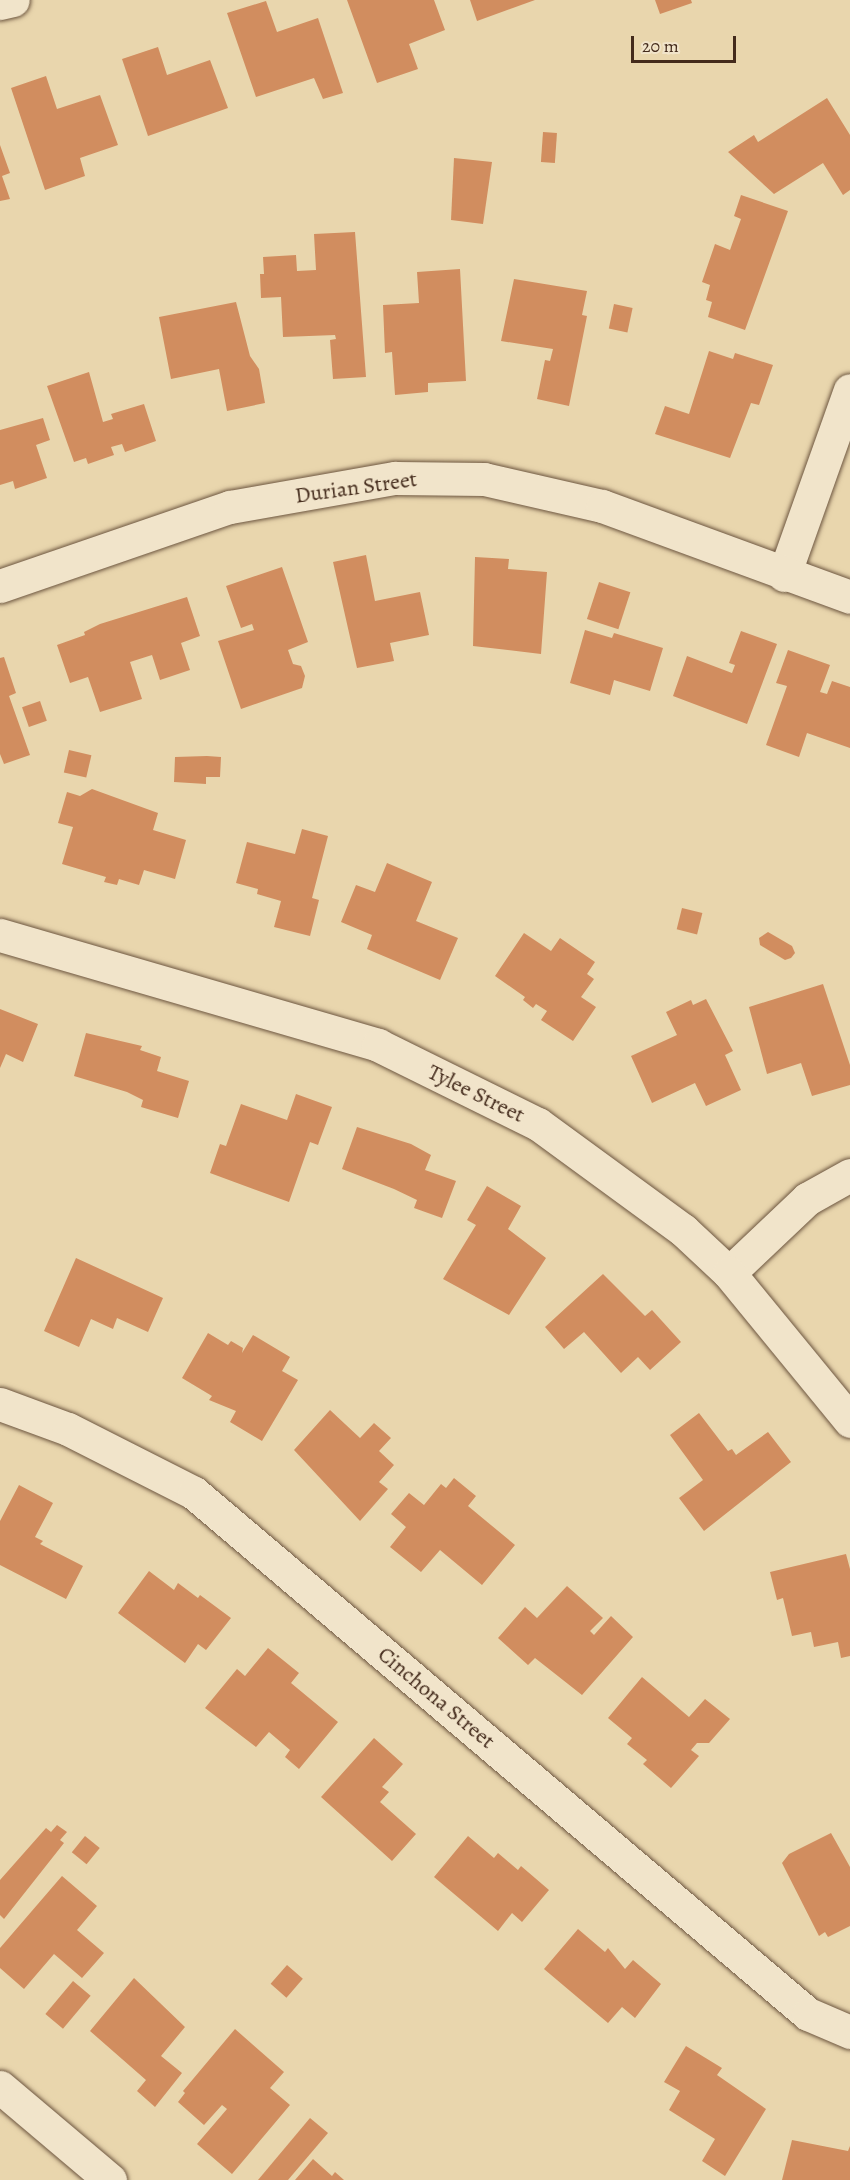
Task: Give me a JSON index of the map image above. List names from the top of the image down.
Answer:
{
  "streets": {
    "street": ["Durian Street", "Tylee Street", "Cinchona Street"]
  },
  "scale_bar": "20 m"
}
